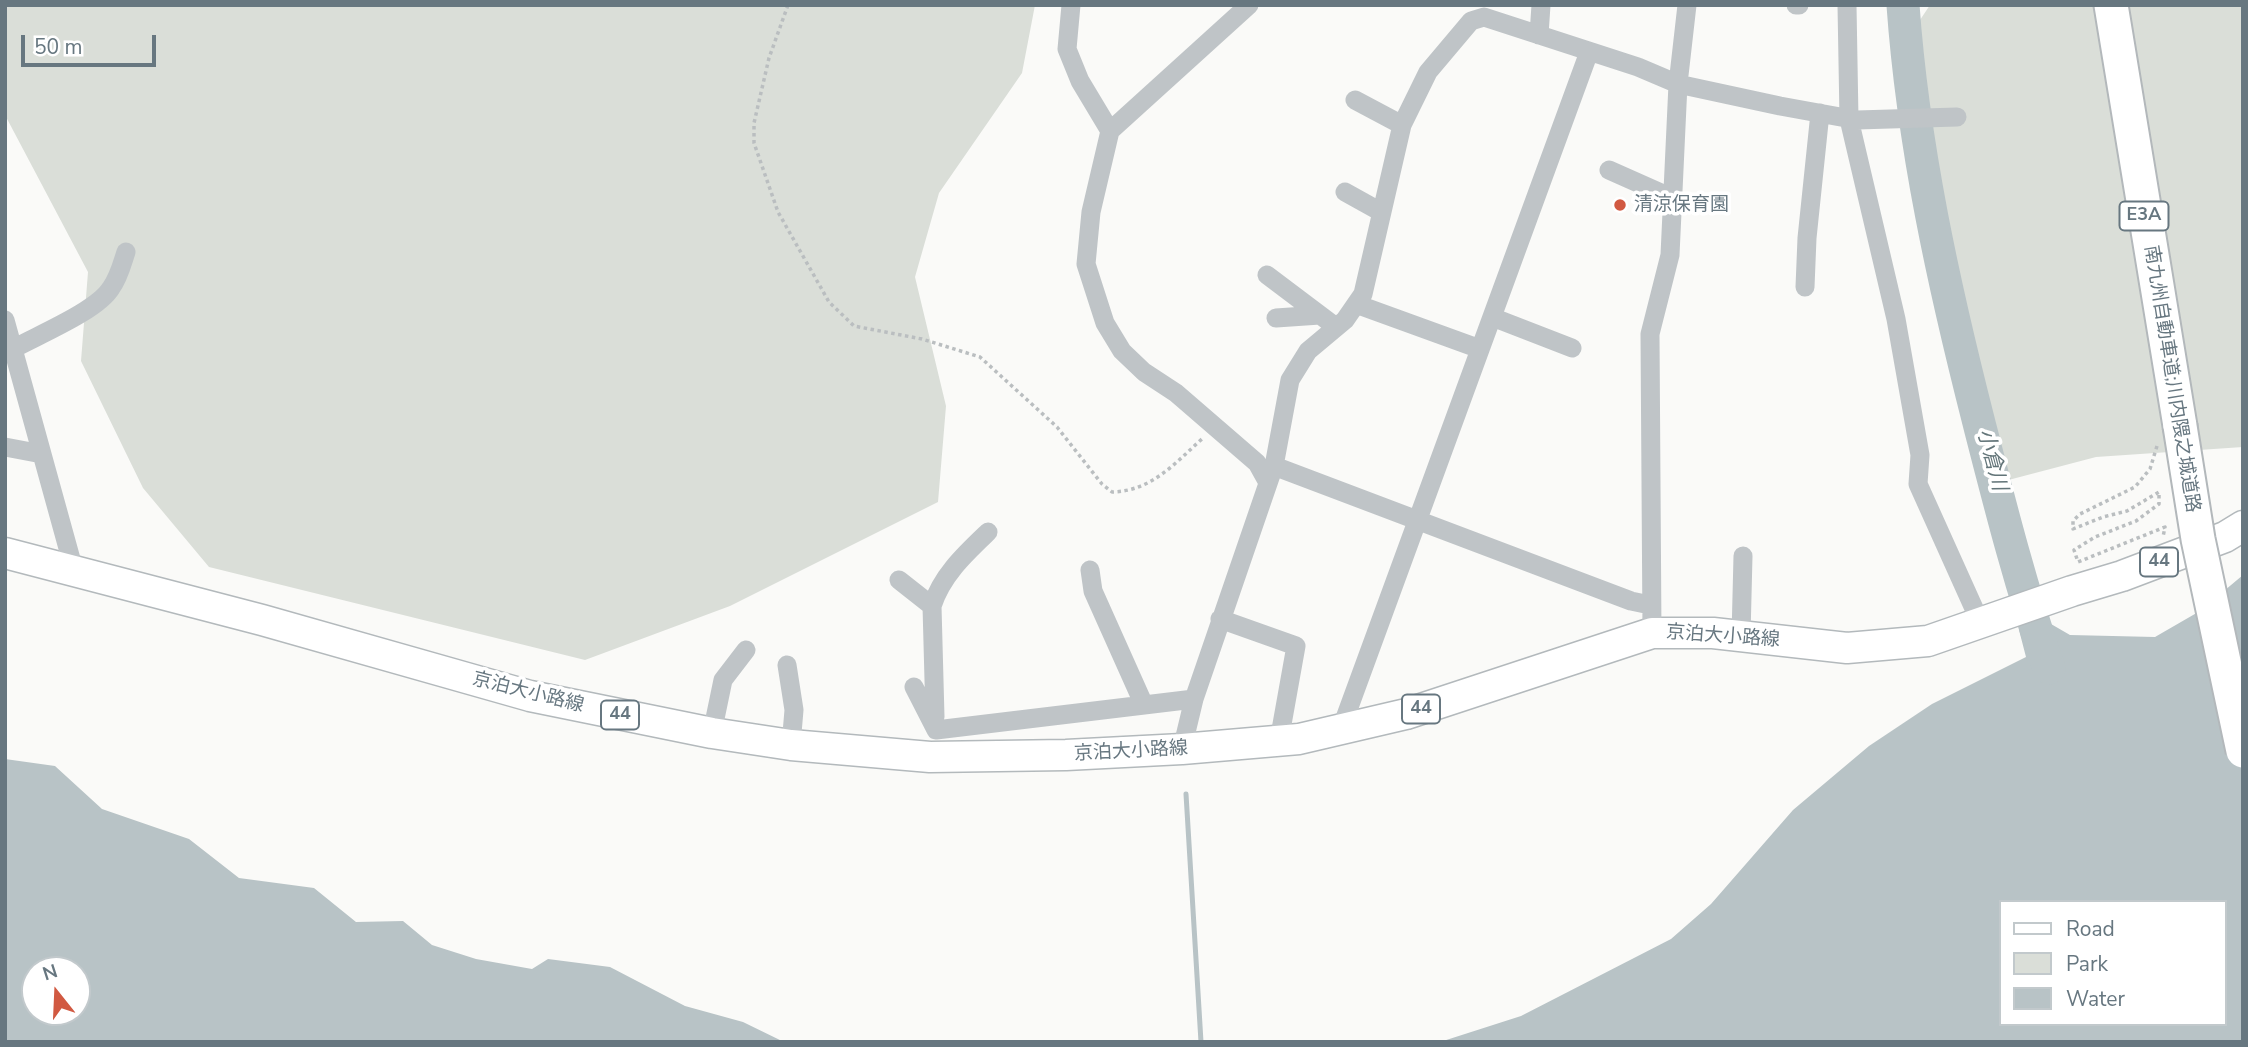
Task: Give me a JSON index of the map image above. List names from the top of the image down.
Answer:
{
  "streets": {
    "highway": ["E3A", "南九州自動車道;川内隈之城道路"],
    "main road": ["44", "京泊大小路線"]
  },
  "water": ["小倉川"],
  "places": ["清涼保育園"],
  "legend": ["Road", "Park", "Water"],
  "scale_bar": "50 m",
  "north": "top"
}
